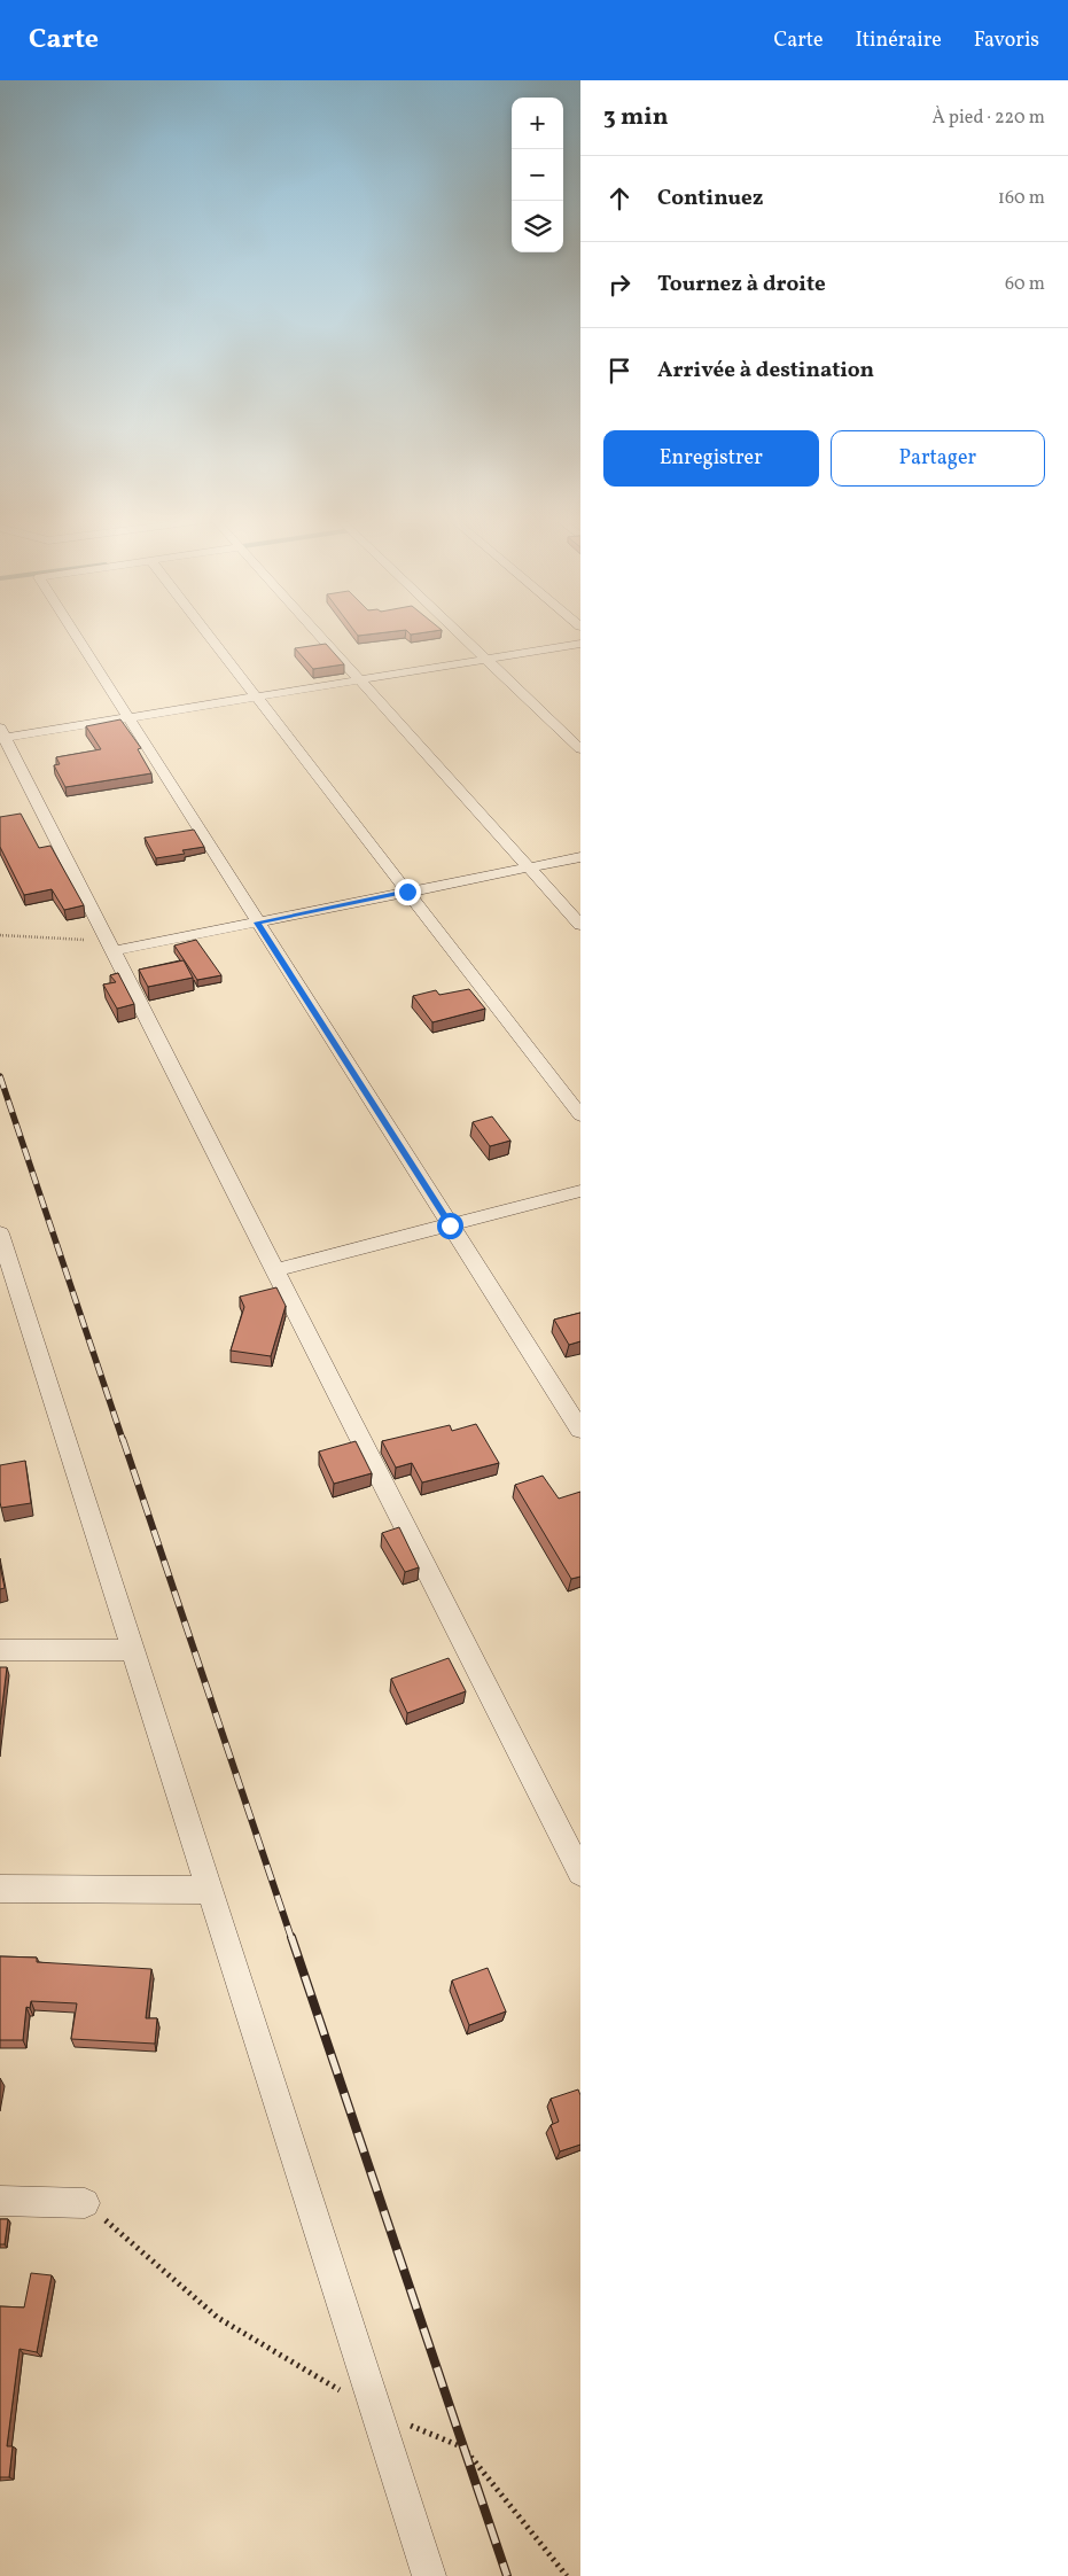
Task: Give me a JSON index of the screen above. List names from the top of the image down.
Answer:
{
  "page": {
    "header": "Carte",
    "nav": ["Carte", "Itinéraire", "Favoris"],
    "heading": ["3 min", "À pied · 220 m"],
    "map_buttons": ["+", "−"],
    "list": [
      ["Continuez", "160 m"],
      ["Tournez à droite", "60 m"],
      "Arrivée à destination"
    ],
    "buttons": ["Enregistrer", "Partager"]
  }
}
